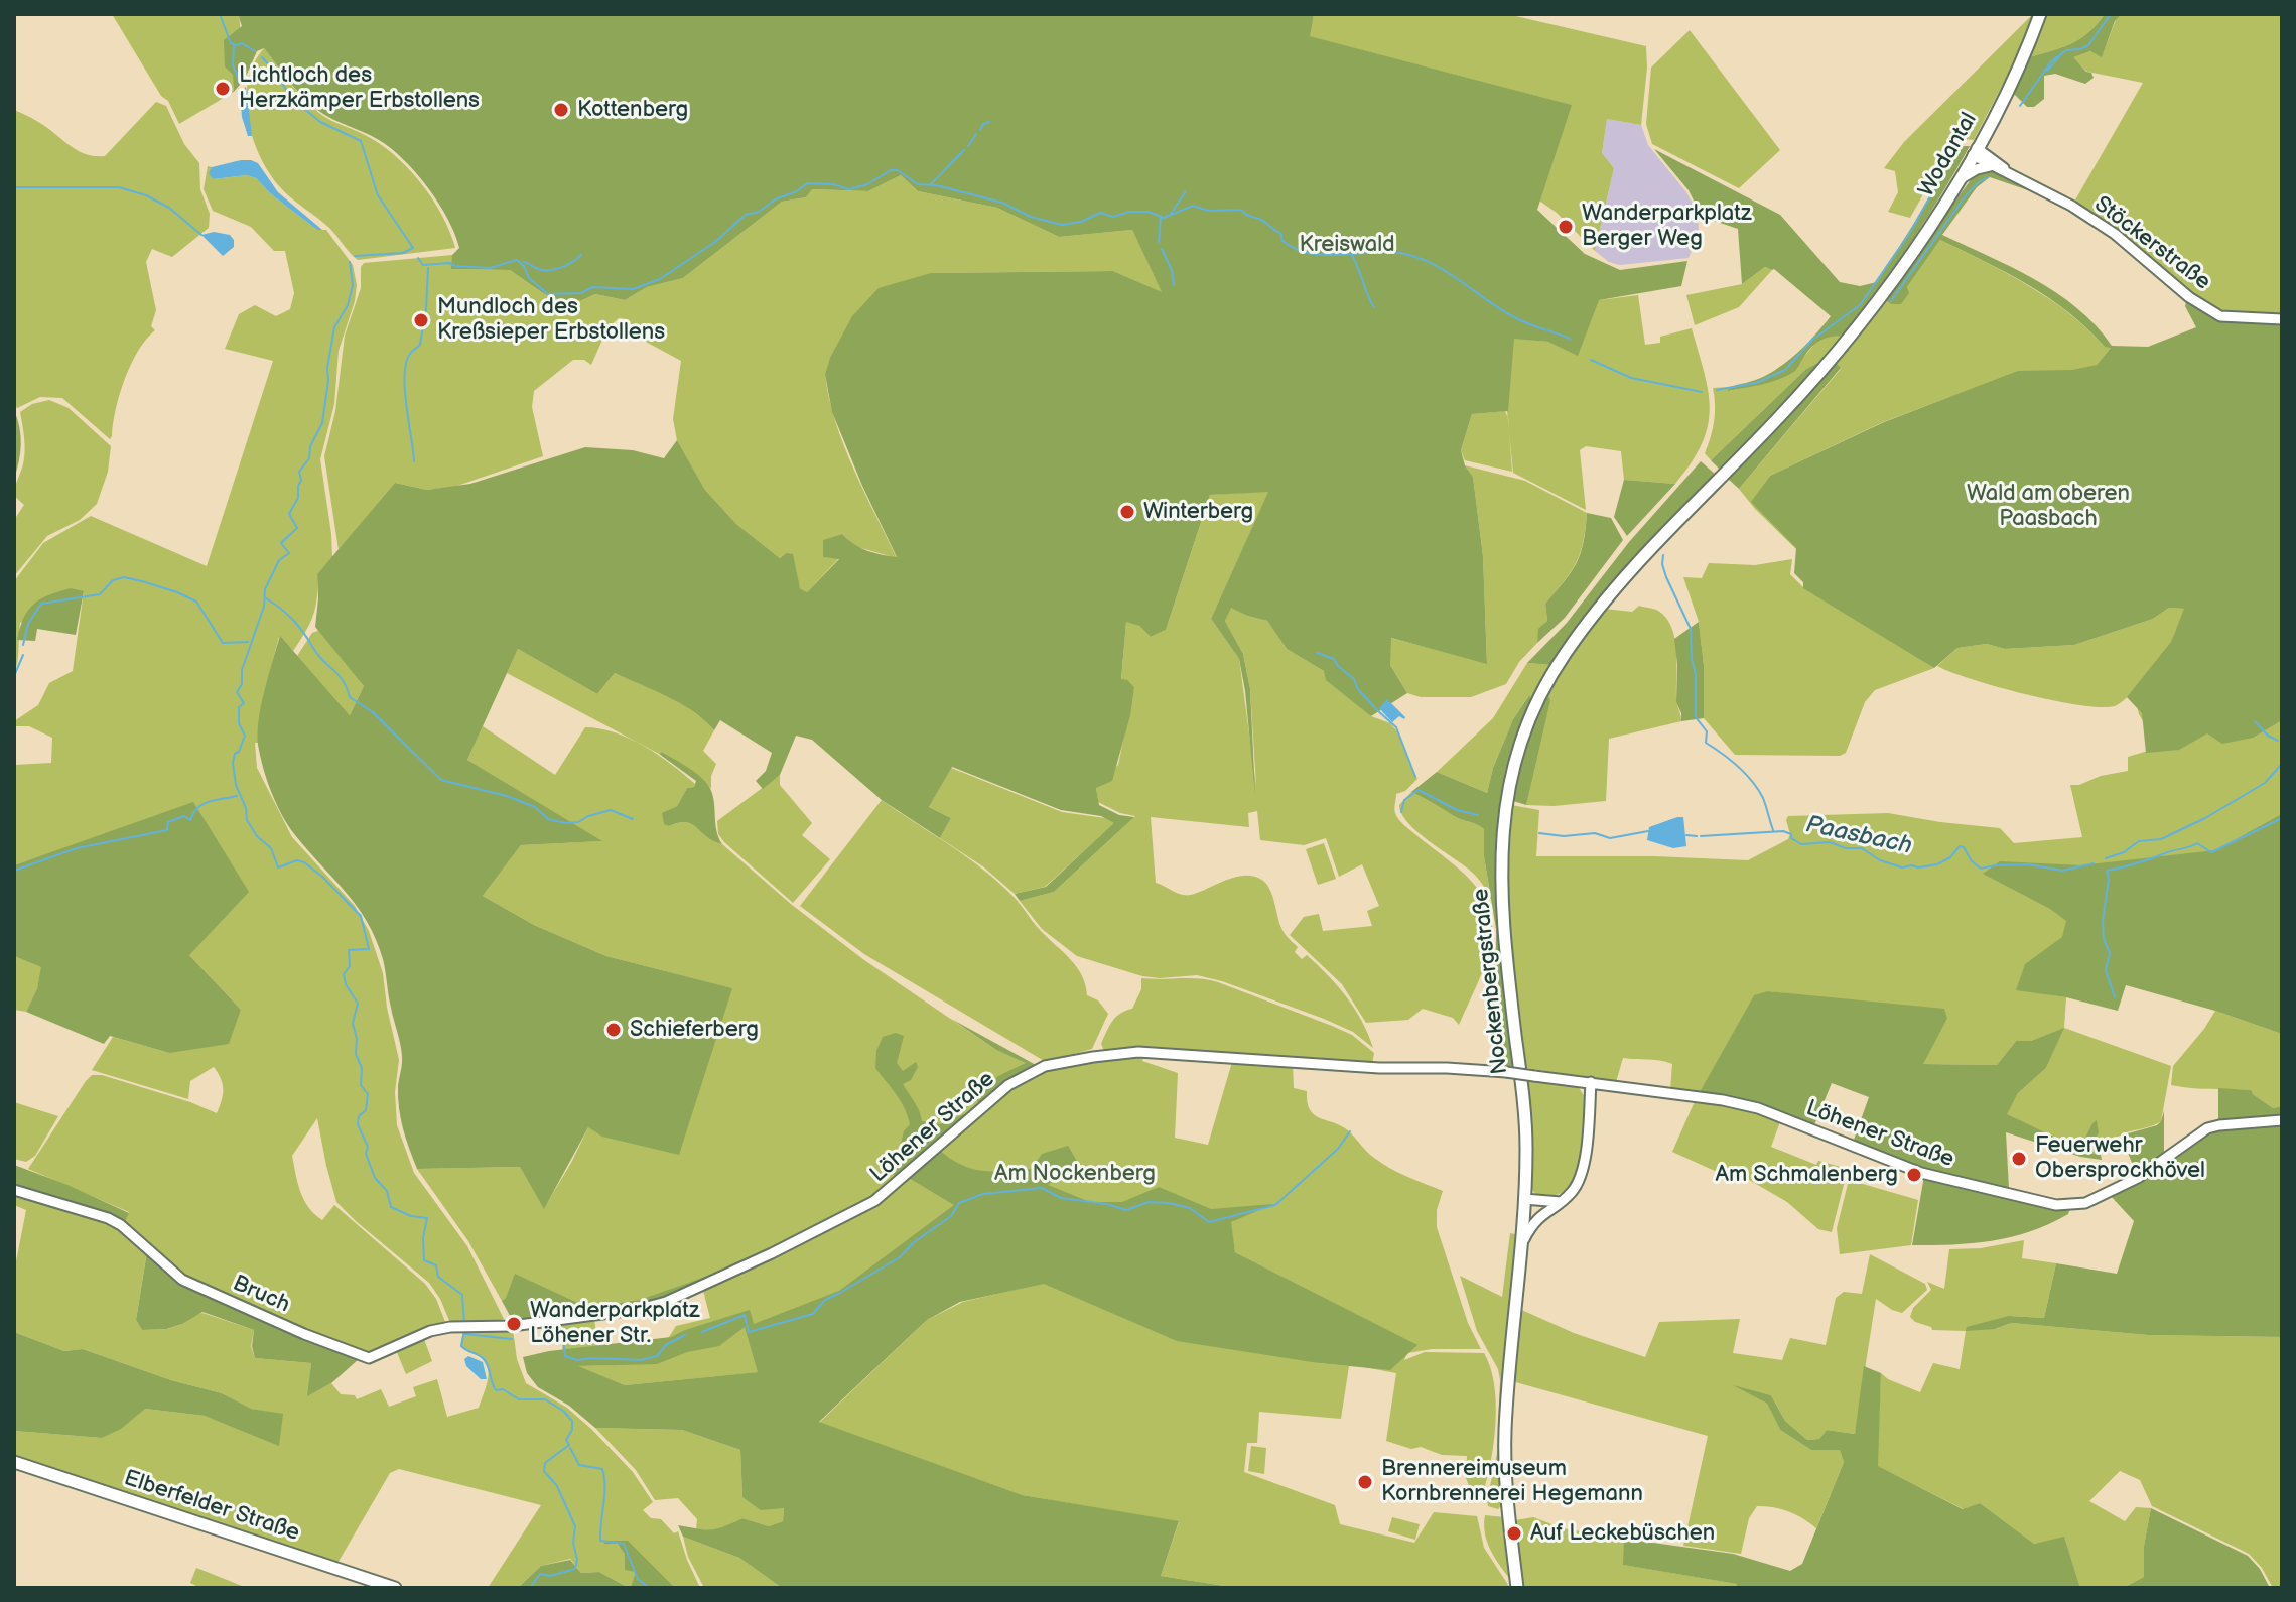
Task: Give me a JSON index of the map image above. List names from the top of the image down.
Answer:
{
  "streets": {
    "main road": ["Wodantal", "Nockenbergstraße", "Elberfelder Straße"],
    "street": ["Stöckerstraße", "Löhener Straße", "Bruch"]
  },
  "crossings": [
    ["Wodantal", "Stöckerstraße"],
    ["Wodantal", "Nockenbergstraße"],
    ["Löhener Straße", "Bruch"]
  ],
  "water": ["Paasbach"],
  "parks": ["Kreiswald", "Wald am oberen Paasbach", "Am Nockenberg"],
  "places": [
    "Lichtloch des Herzkämper Erbstollens",
    "Kottenberg",
    "Wanderparkplatz Berger Weg",
    "Mundloch des Kreßsieper Erbstollens",
    "Winterberg",
    "Schieferberg",
    "Feuerwehr Obersprockhövel",
    "Am Schmalenberg",
    "Wanderparkplatz Löhener Str.",
    "Brennereimuseum Kornbrennerei Hegemann",
    "Auf Leckebüschen"
  ]
}
